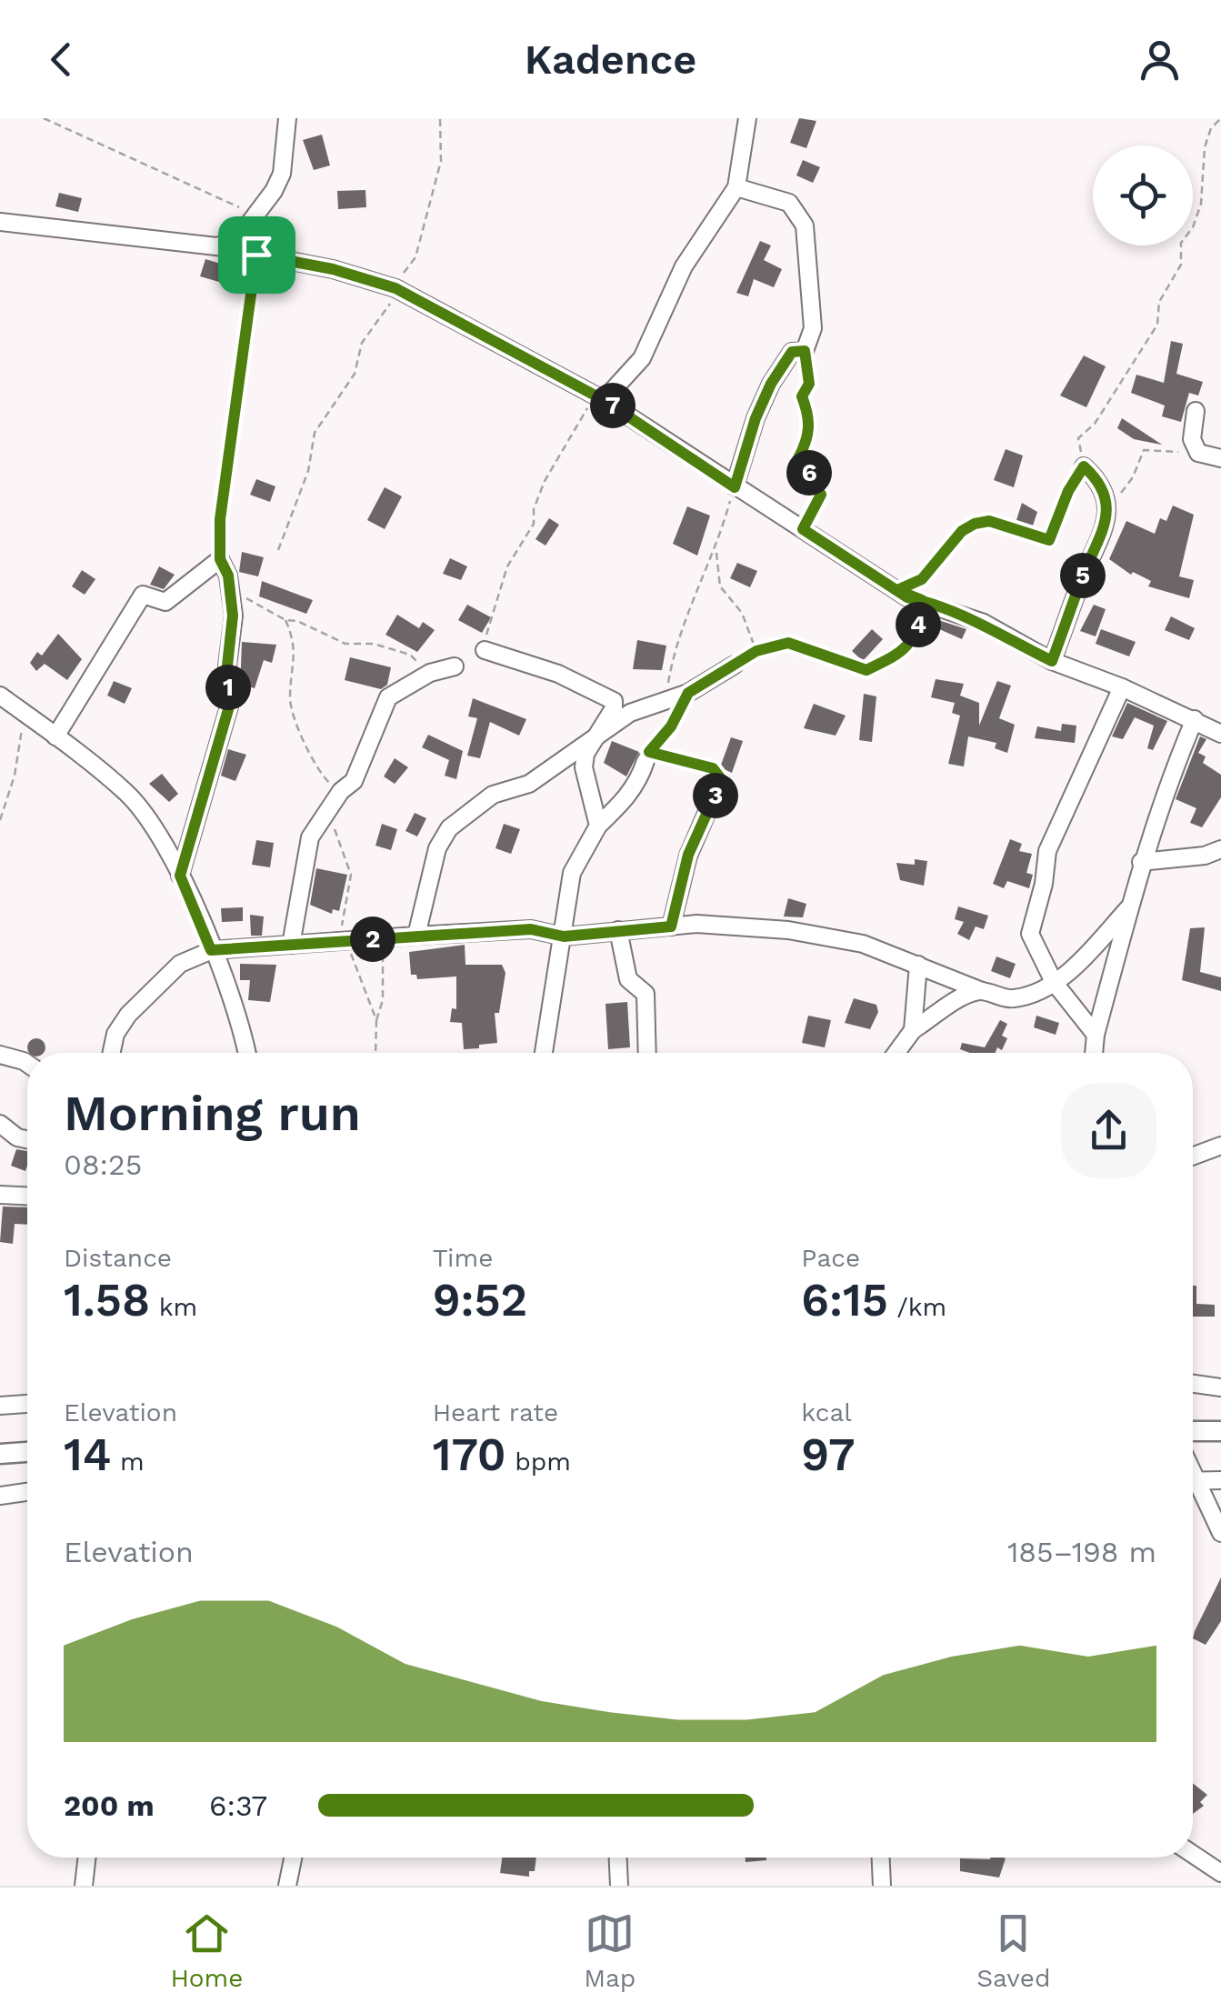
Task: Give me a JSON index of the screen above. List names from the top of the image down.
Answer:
{
  "page": {
    "header": "Kadence",
    "pins": [
      "7",
      "6",
      "5",
      "4",
      "1",
      "3",
      "2"
    ],
    "heading": ["Morning run", "08:25"],
    "stats": [
      ["Distance", "1.58 km"],
      ["Time", "9:52"],
      ["Pace", "6:15 /km"],
      ["Elevation", "14 m"],
      ["Heart rate", "170 bpm"],
      ["kcal", "97"]
    ],
    "chart": ["Elevation", "185–198 m"],
    "list": [
      {
        "name": "200 m",
        "note": "6:37"
      }
    ],
    "tabs": ["Home", "Map", "Saved"]
  }
}
